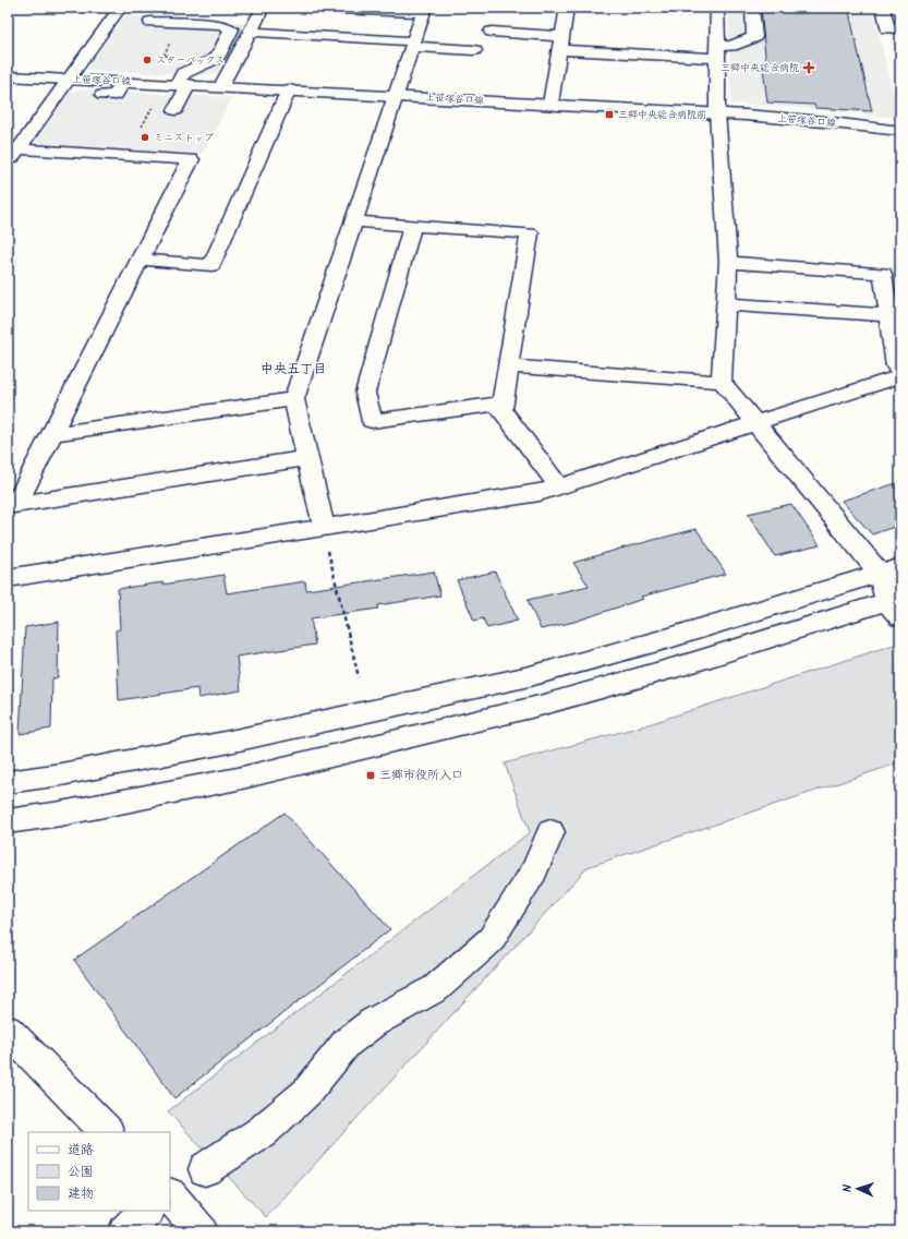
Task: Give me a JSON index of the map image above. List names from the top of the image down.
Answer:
{
  "streets": {
    "street": ["上笹塚谷口線"]
  },
  "districts": ["中央五丁目"],
  "places": {
    "other": ["スターバックス", "ミニストップ"],
    "health": ["三郷中央総合病院"],
    "transit": ["三郷中央総合病院前", "三郷市役所入口"]
  },
  "legend": ["道路", "公園", "建物"],
  "north": "left"
}
